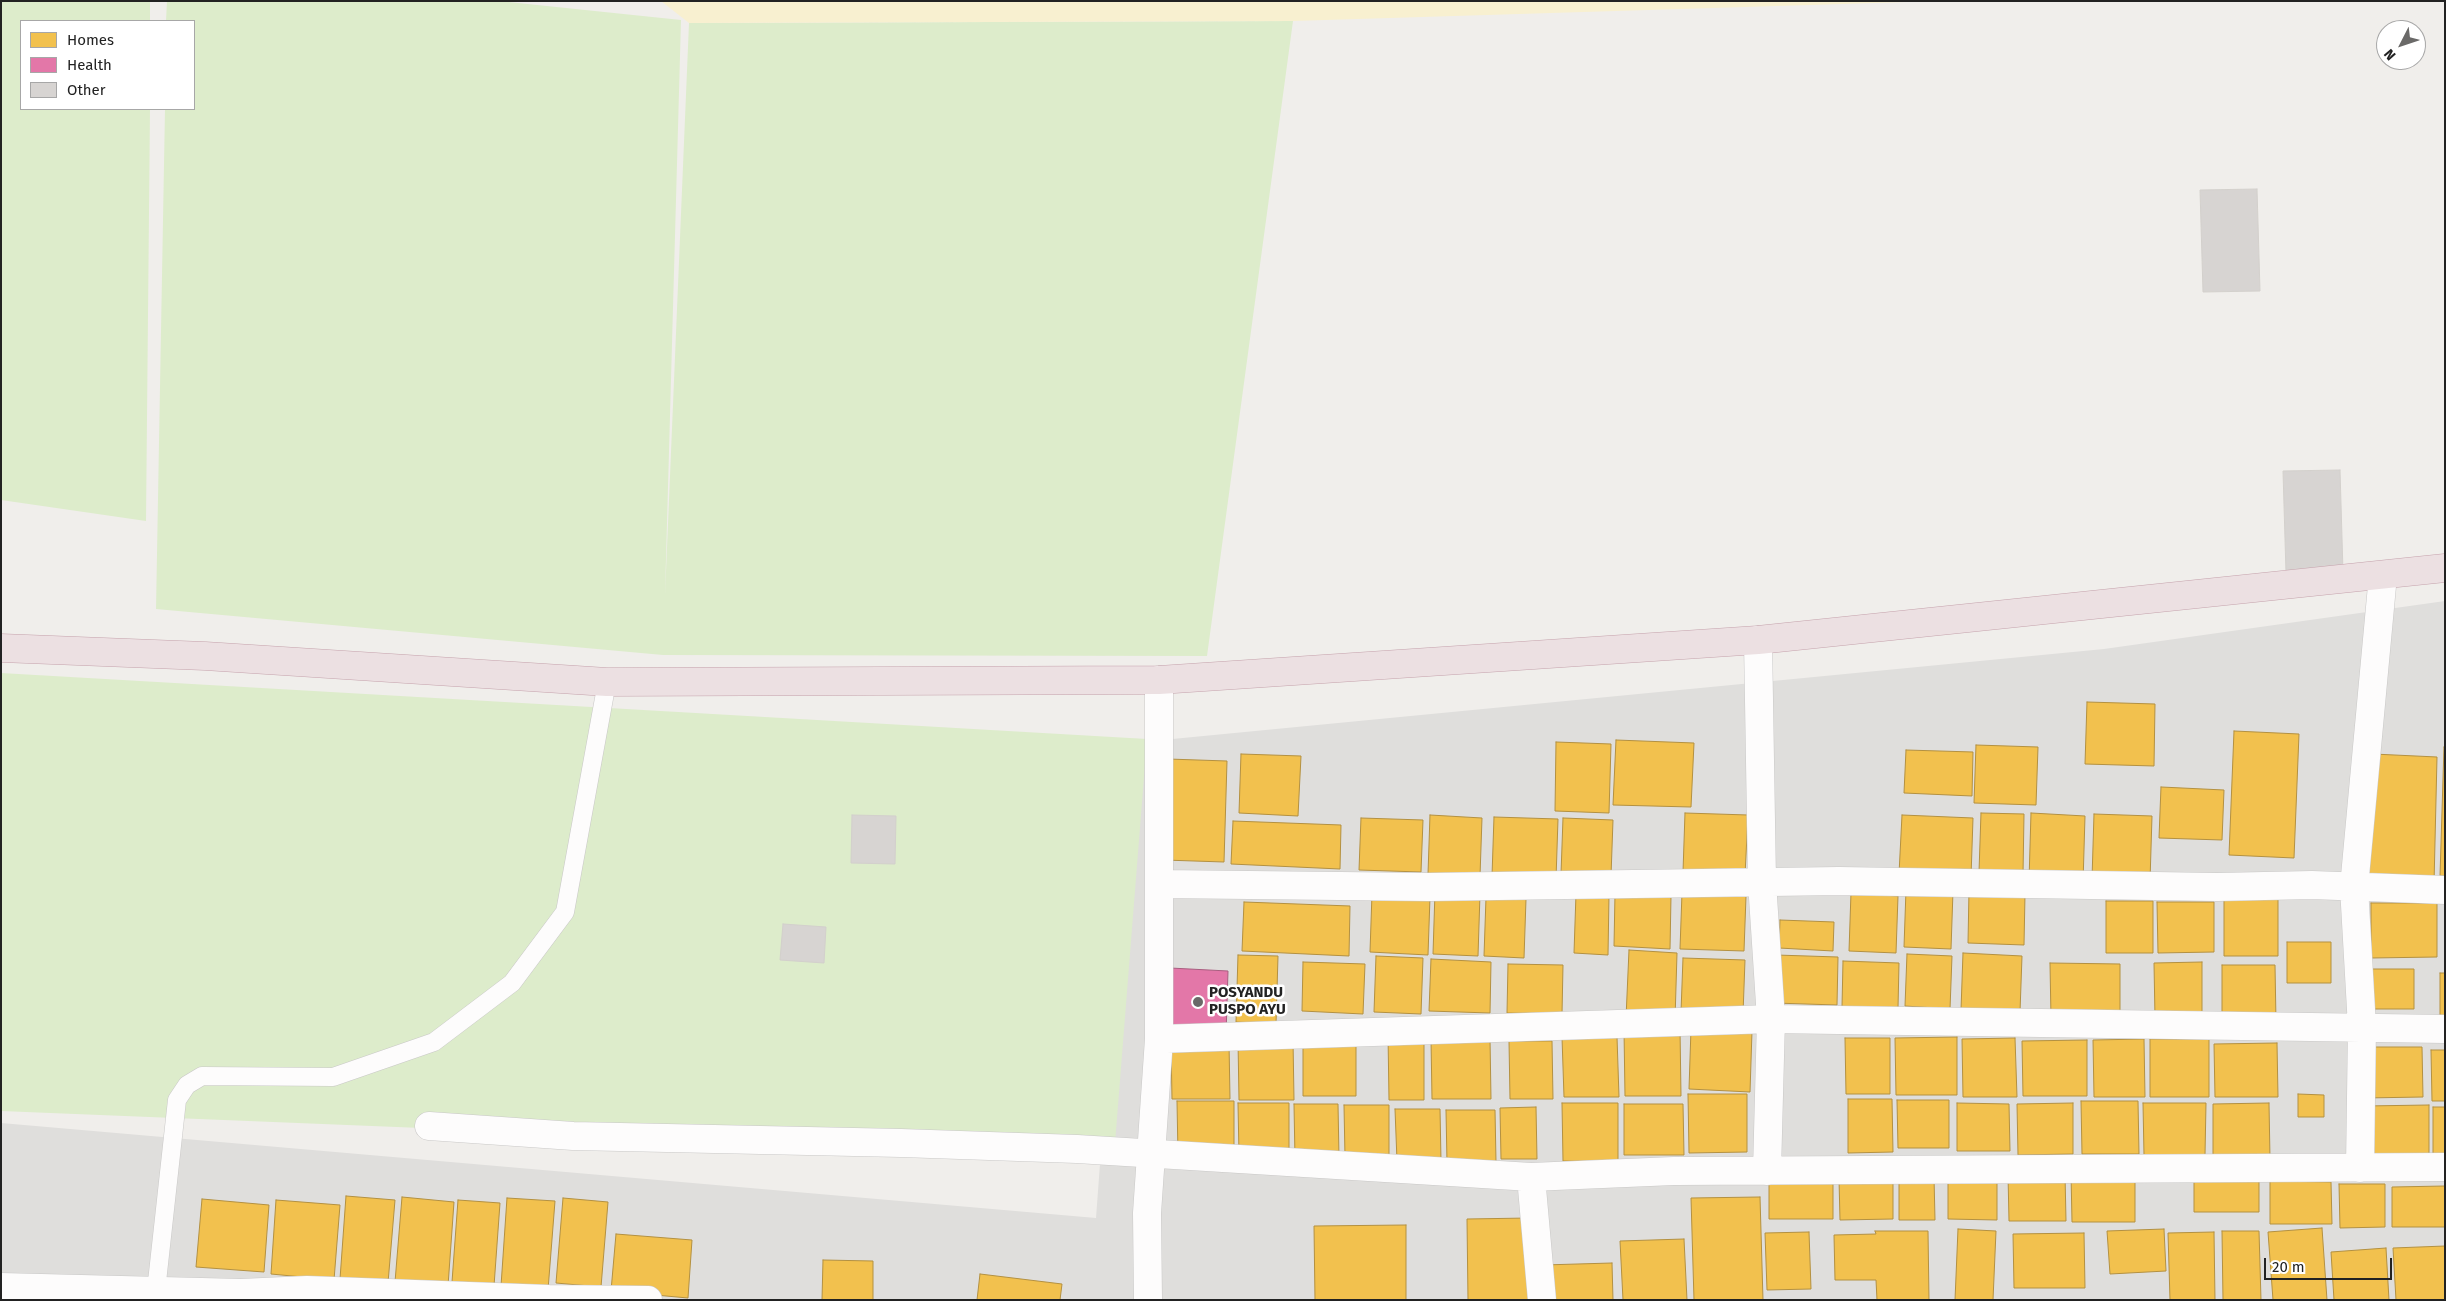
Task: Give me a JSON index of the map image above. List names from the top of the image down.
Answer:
{
  "places": ["POSYANDU PUSPO AYU"],
  "legend": ["Homes", "Health", "Other"],
  "scale_bar": "20 m",
  "north": "bottom left"
}
